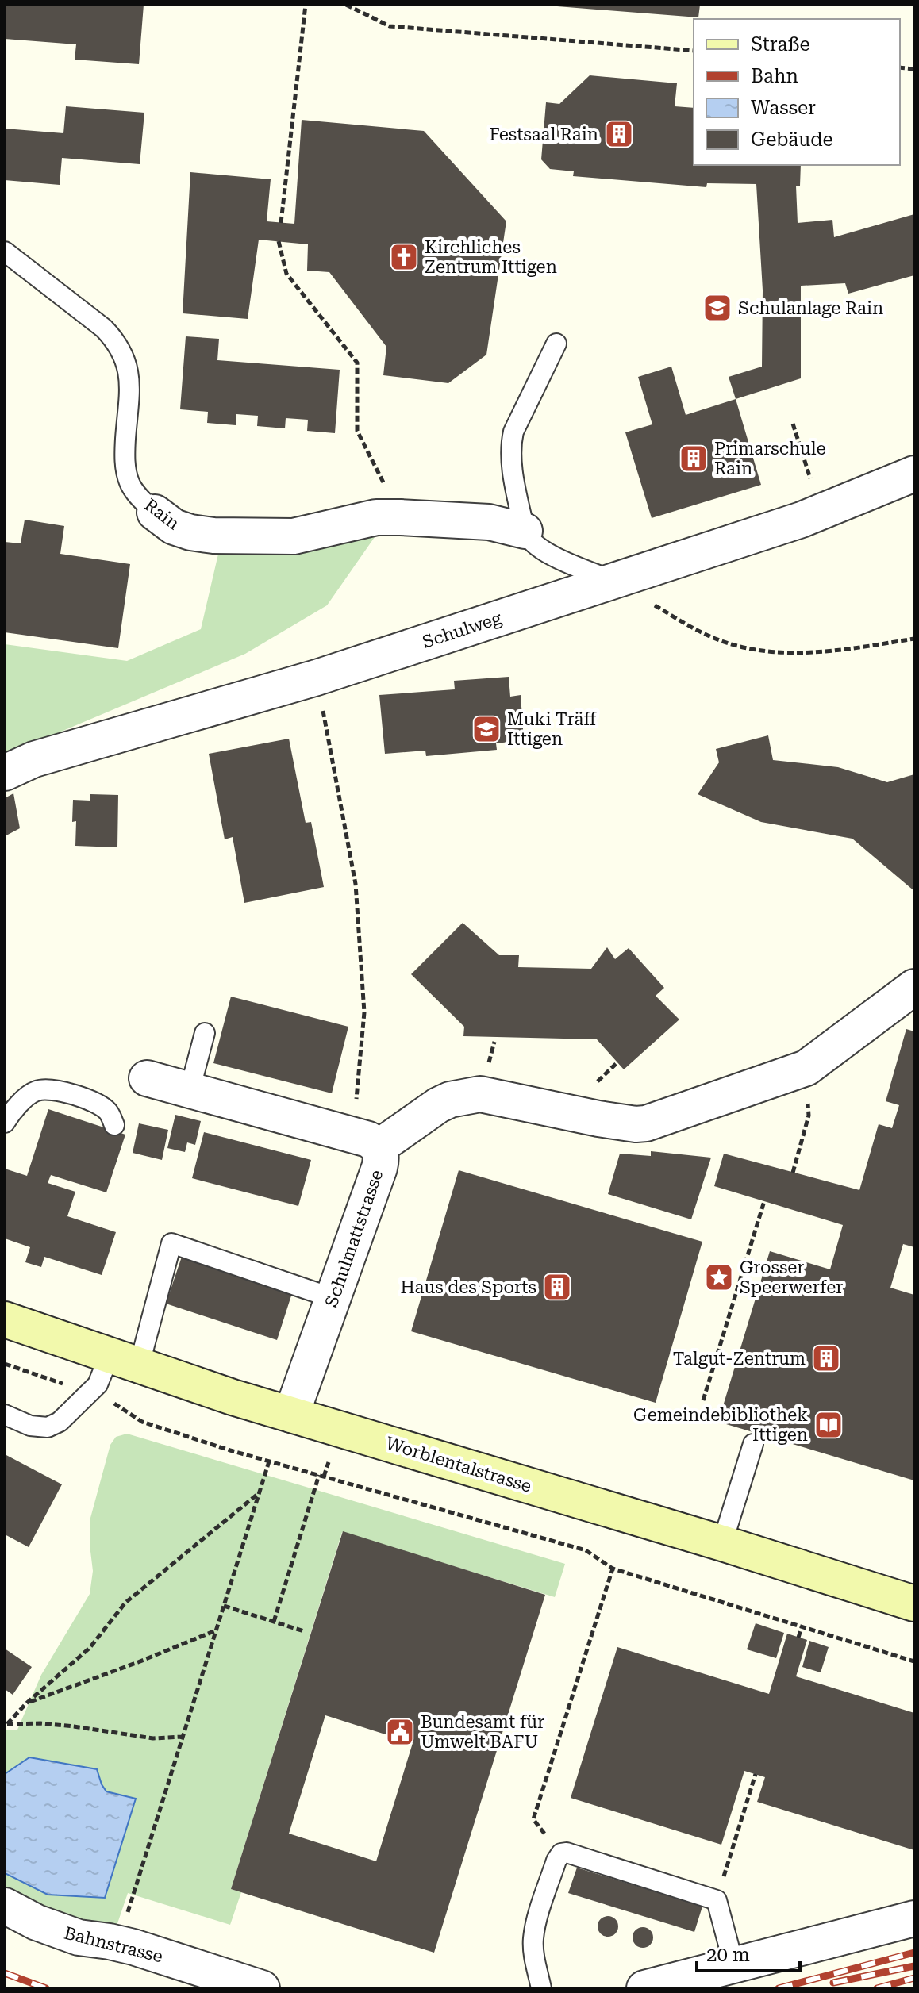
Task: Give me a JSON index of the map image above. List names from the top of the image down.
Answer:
{
  "streets": {
    "main road": ["Worblentalstrasse"],
    "street": [
      "Rain",
      "Schulweg",
      "Schulmattstrasse",
      "Bahnstrasse"
    ]
  },
  "crossings": [
    ["Schulmattstrasse", "Worblentalstrasse"]
  ],
  "places": {
    "building": [
      "Festsaal Rain",
      "Primarschule Rain",
      "Haus des Sports",
      "Talgut-Zentrum"
    ],
    "church": ["Kirchliches Zentrum Ittigen"],
    "school or university": ["Schulanlage Rain", "Muki Träff Ittigen"],
    "place": ["Grosser Speerwerfer"],
    "library": ["Gemeindebibliothek Ittigen"],
    "public building": ["Bundesamt für Umwelt BAFU"]
  },
  "legend": [
    "Straße",
    "Bahn",
    "Wasser",
    "Gebäude"
  ],
  "scale_bar": "20 m"
}
